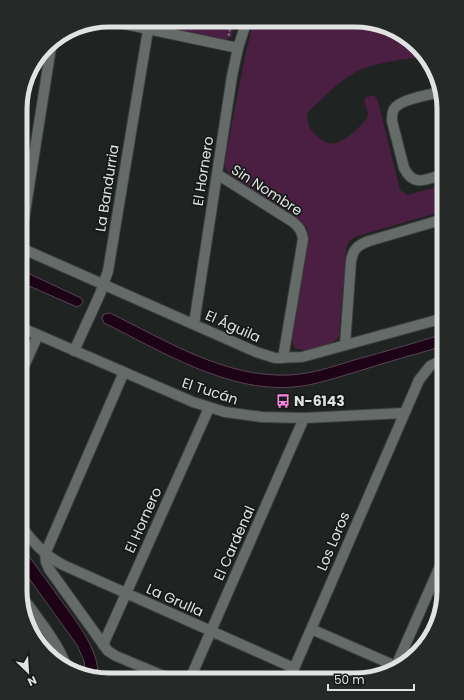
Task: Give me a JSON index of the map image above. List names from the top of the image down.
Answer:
{
  "streets": {
    "street": [
      "El Hornero",
      "La Bandurria",
      "Sin Nombre",
      "El Águila",
      "El Tucán",
      "Los Loros",
      "El Cardenal",
      "La Grulla"
    ]
  },
  "crossings": [
    ["El Hornero", "Sin Nombre"],
    ["El Hornero", "El Águila"],
    ["El Hornero", "El Tucán"],
    ["El Hornero", "La Grulla"],
    ["La Bandurria", "El Águila"],
    ["La Bandurria", "El Tucán"],
    ["Sin Nombre", "El Águila"],
    ["El Tucán", "Los Loros"],
    ["El Tucán", "El Cardenal"],
    ["Los Loros", "La Grulla"],
    ["El Cardenal", "La Grulla"]
  ],
  "places": {
    "bus stop": ["N-6143"]
  },
  "scale_bar": "50 m",
  "north": "bottom right"
}
